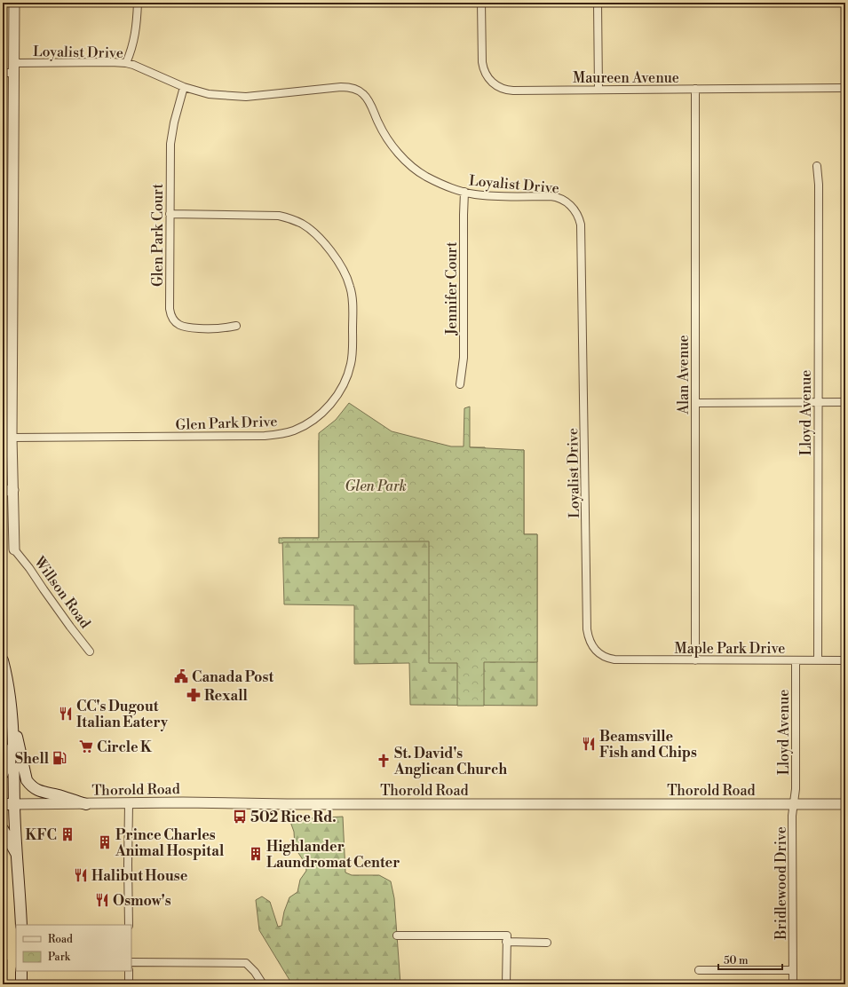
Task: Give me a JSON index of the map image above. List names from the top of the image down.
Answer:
{
  "streets": {
    "main road": ["Thorold Road"],
    "street": [
      "Loyalist Drive",
      "Maureen Avenue",
      "Glen Park Court",
      "Jennifer Court",
      "Alan Avenue",
      "Lloyd Avenue",
      "Glen Park Drive",
      "Willson Road",
      "Maple Park Drive",
      "Bridlewood Drive"
    ]
  },
  "crossings": [
    ["Loyalist Drive", "Glen Park Court"],
    ["Loyalist Drive", "Jennifer Court"],
    ["Loyalist Drive", "Maple Park Drive"],
    ["Maureen Avenue", "Alan Avenue"],
    ["Glen Park Court", "Glen Park Drive"],
    ["Alan Avenue", "Maple Park Drive"],
    ["Lloyd Avenue", "Maple Park Drive"],
    ["Lloyd Avenue", "Thorold Road"],
    ["Lloyd Avenue", "Bridlewood Drive"],
    ["Thorold Road", "Bridlewood Drive"]
  ],
  "parks": ["Glen Park"],
  "places": {
    "public building": ["Canada Post"],
    "pharmacy": ["Rexall"],
    "restaurant": [
      "CC's Dugout Italian Eatery",
      "Beamsville Fish and Chips",
      "Halibut House",
      "Osmow's"
    ],
    "supermarket": ["Circle K"],
    "fuel station": ["Shell"],
    "church": ["St. David's Anglican Church"],
    "bus stop": ["502 Rice Rd."],
    "building": ["KFC", "Prince Charles Animal Hospital", "Highlander Laundromat Center"]
  },
  "legend": ["Road", "Park"],
  "scale_bar": "50 m"
}
